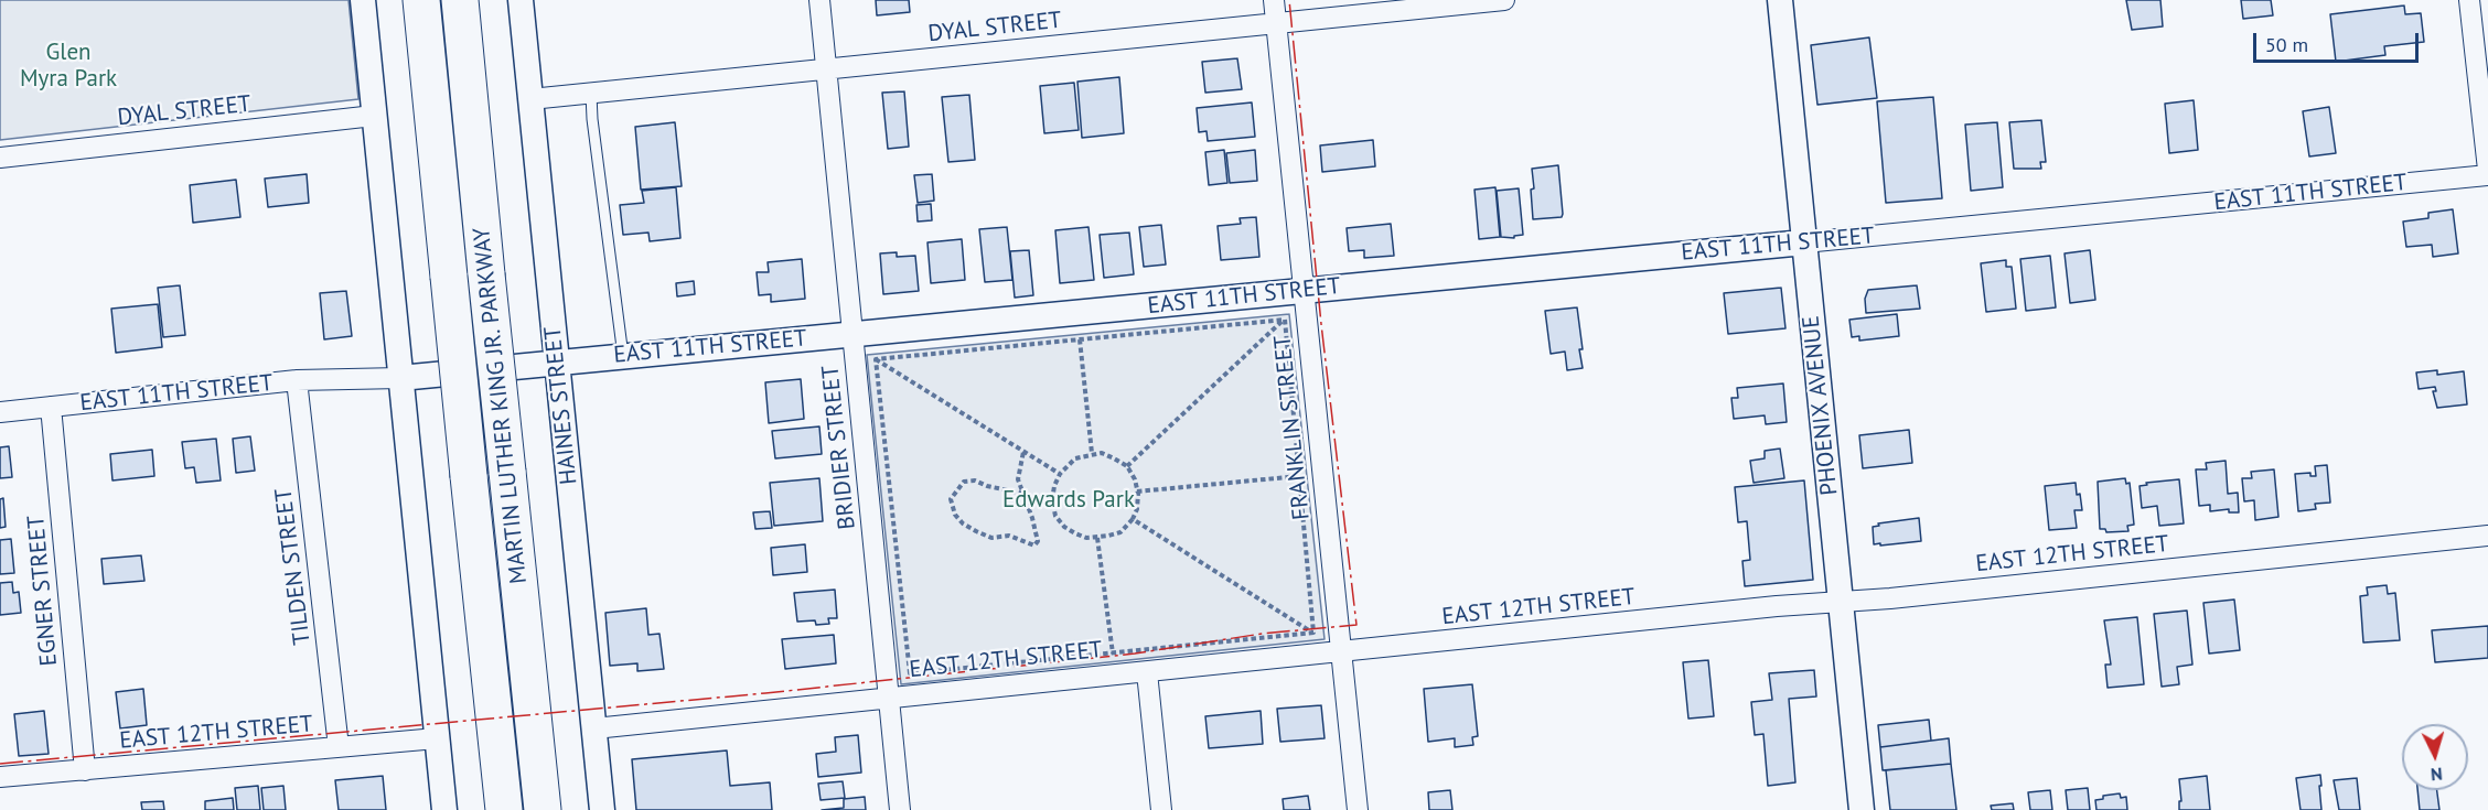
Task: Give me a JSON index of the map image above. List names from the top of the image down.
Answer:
{
  "streets": {
    "highway": ["MARTIN LUTHER KING JR. PARKWAY"],
    "street": [
      "DYAL STREET",
      "EAST 11TH STREET",
      "HAINES STREET",
      "PHOENIX AVENUE",
      "FRANKLIN STREET",
      "BRIDIER STREET",
      "EAST 12TH STREET",
      "TILDEN STREET",
      "EGNER STREET"
    ]
  },
  "crossings": [
    ["DYAL STREET", "HAINES STREET"],
    ["DYAL STREET", "FRANKLIN STREET"],
    ["DYAL STREET", "BRIDIER STREET"],
    ["EAST 11TH STREET", "HAINES STREET"],
    ["EAST 11TH STREET", "PHOENIX AVENUE"],
    ["EAST 11TH STREET", "FRANKLIN STREET"],
    ["EAST 11TH STREET", "BRIDIER STREET"],
    ["EAST 11TH STREET", "TILDEN STREET"],
    ["EAST 11TH STREET", "EGNER STREET"],
    ["HAINES STREET", "EAST 12TH STREET"],
    ["PHOENIX AVENUE", "EAST 12TH STREET"],
    ["FRANKLIN STREET", "EAST 12TH STREET"],
    ["BRIDIER STREET", "EAST 12TH STREET"],
    ["EAST 12TH STREET", "TILDEN STREET"],
    ["EAST 12TH STREET", "EGNER STREET"]
  ],
  "parks": ["Glen Myra Park", "Edwards Park"],
  "scale_bar": "50 m",
  "north": "bottom"
}
